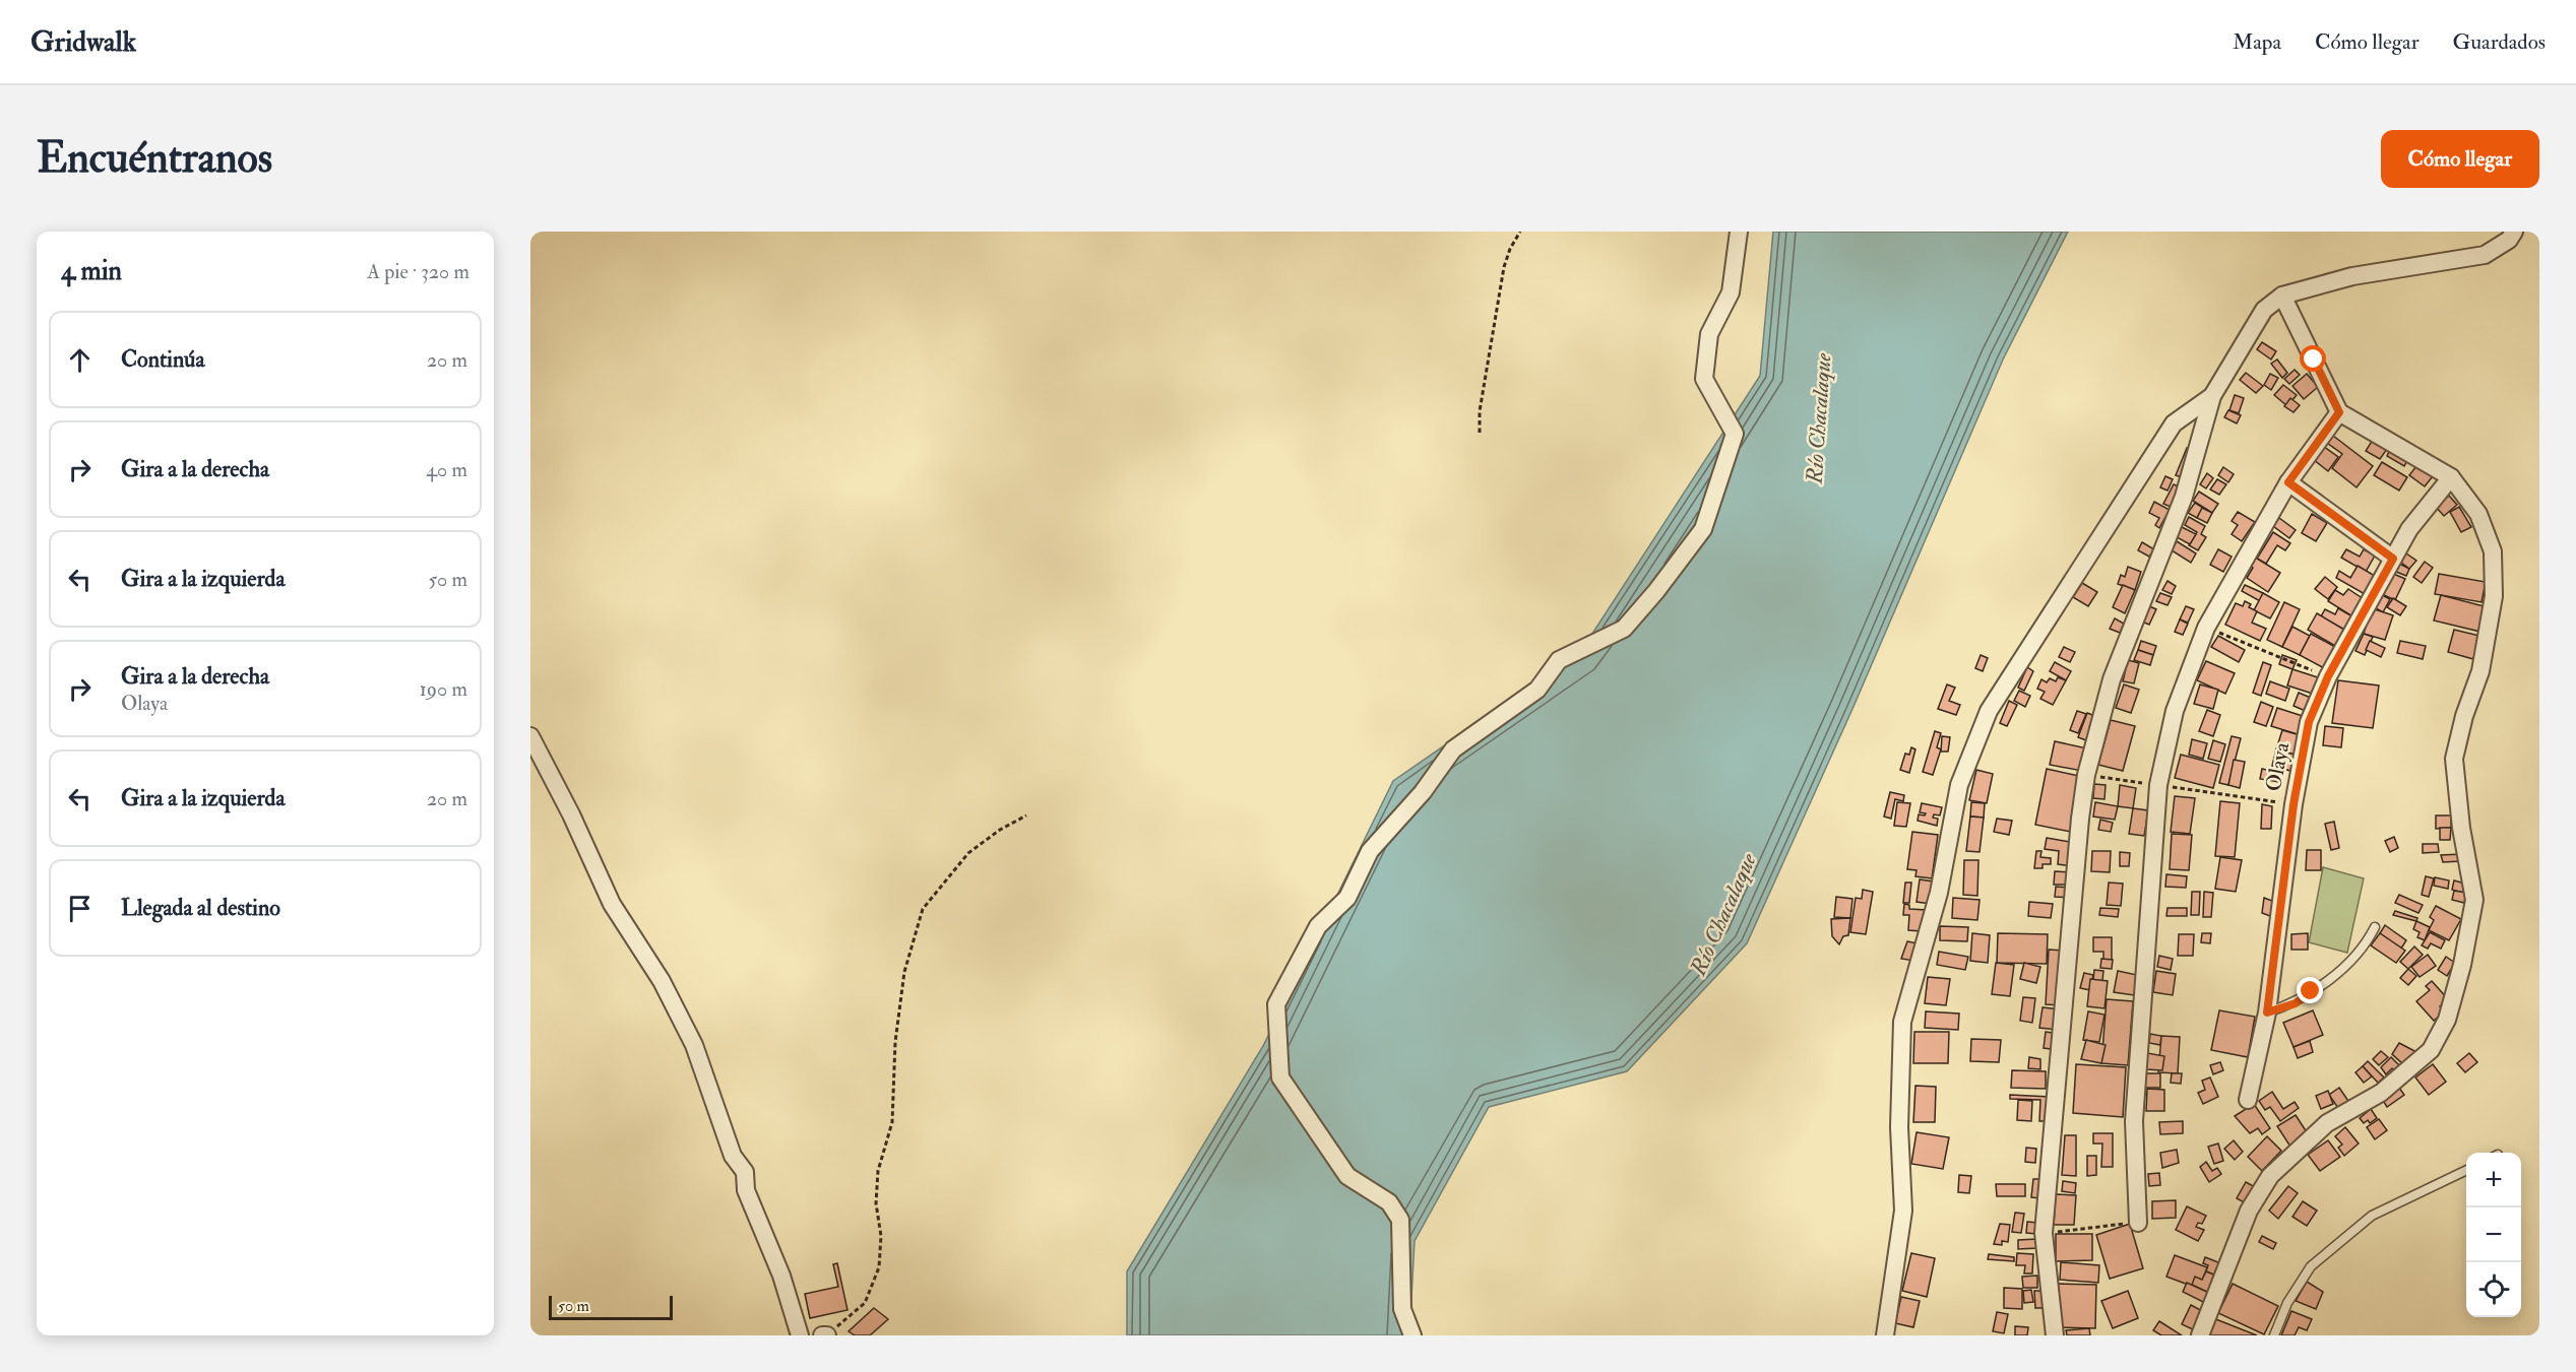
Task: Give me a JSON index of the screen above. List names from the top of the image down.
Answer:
{
  "streets": {
    "street": ["Olaya"]
  },
  "water": ["Río Chacalaque"],
  "scale_bar": "50 m",
  "page": {
    "header": "Gridwalk",
    "nav": ["Mapa", "Cómo llegar", "Guardados"],
    "buttons": "Cómo llegar",
    "title": "Encuéntranos",
    "heading": ["4 min", "A pie · 320 m"],
    "list": [
      ["Continúa", "20 m"],
      ["Gira a la derecha", "40 m"],
      ["Gira a la izquierda", "50 m"],
      ["Gira a la derecha", "Olaya", "190 m"],
      ["Gira a la izquierda", "20 m"],
      "Llegada al destino"
    ],
    "map_buttons": ["+", "−"],
    "scale": "50 m"
  }
}
